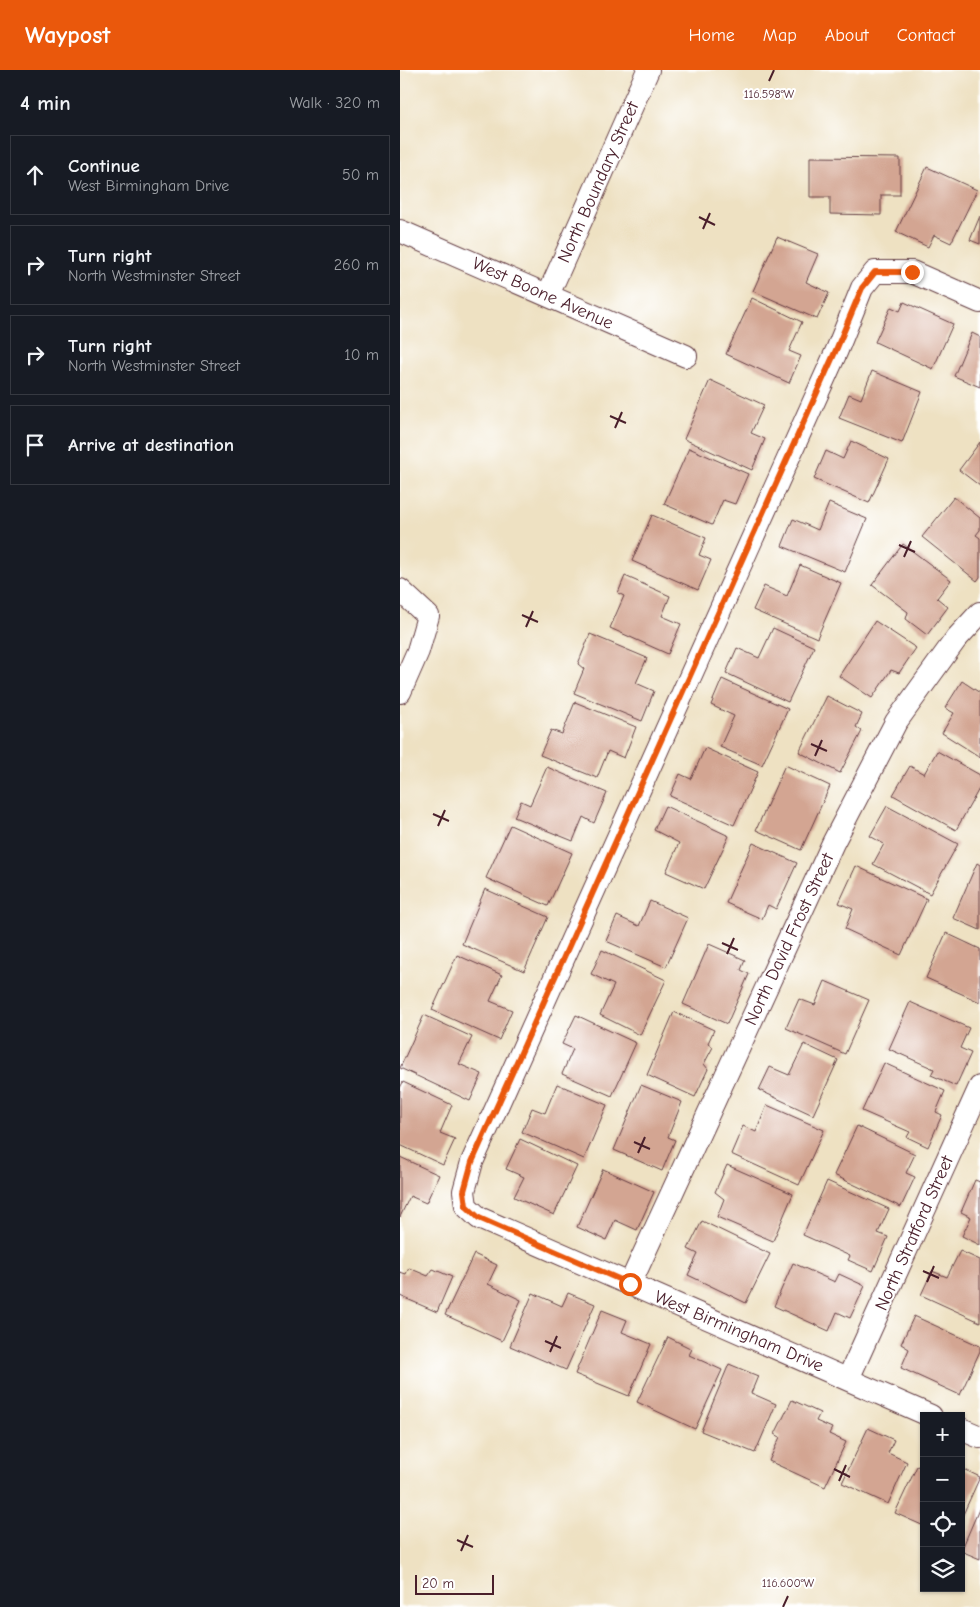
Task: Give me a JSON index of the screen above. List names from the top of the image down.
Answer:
{
  "streets": {
    "street": [
      "North Boundary Street",
      "West Boone Avenue",
      "North David Frost Street",
      "North Stratford Street",
      "West Birmingham Drive"
    ]
  },
  "crossings": [
    ["North Boundary Street", "West Boone Avenue"],
    ["North David Frost Street", "West Birmingham Drive"],
    ["North Stratford Street", "West Birmingham Drive"]
  ],
  "scale_bar": "20 m",
  "page": {
    "header": "Waypost",
    "nav": [
      "Home",
      "Map",
      "About",
      "Contact"
    ],
    "heading": ["4 min", "Walk · 320 m"],
    "list": [
      ["Continue", "West Birmingham Drive", "50 m"],
      ["Turn right", "North Westminster Street", "260 m"],
      ["Turn right", "North Westminster Street", "10 m"],
      "Arrive at destination"
    ],
    "map_buttons": ["+", "−"],
    "scale": "20 m"
  },
  "coordinates": ["116.598°W", "116.600°W"]
}
